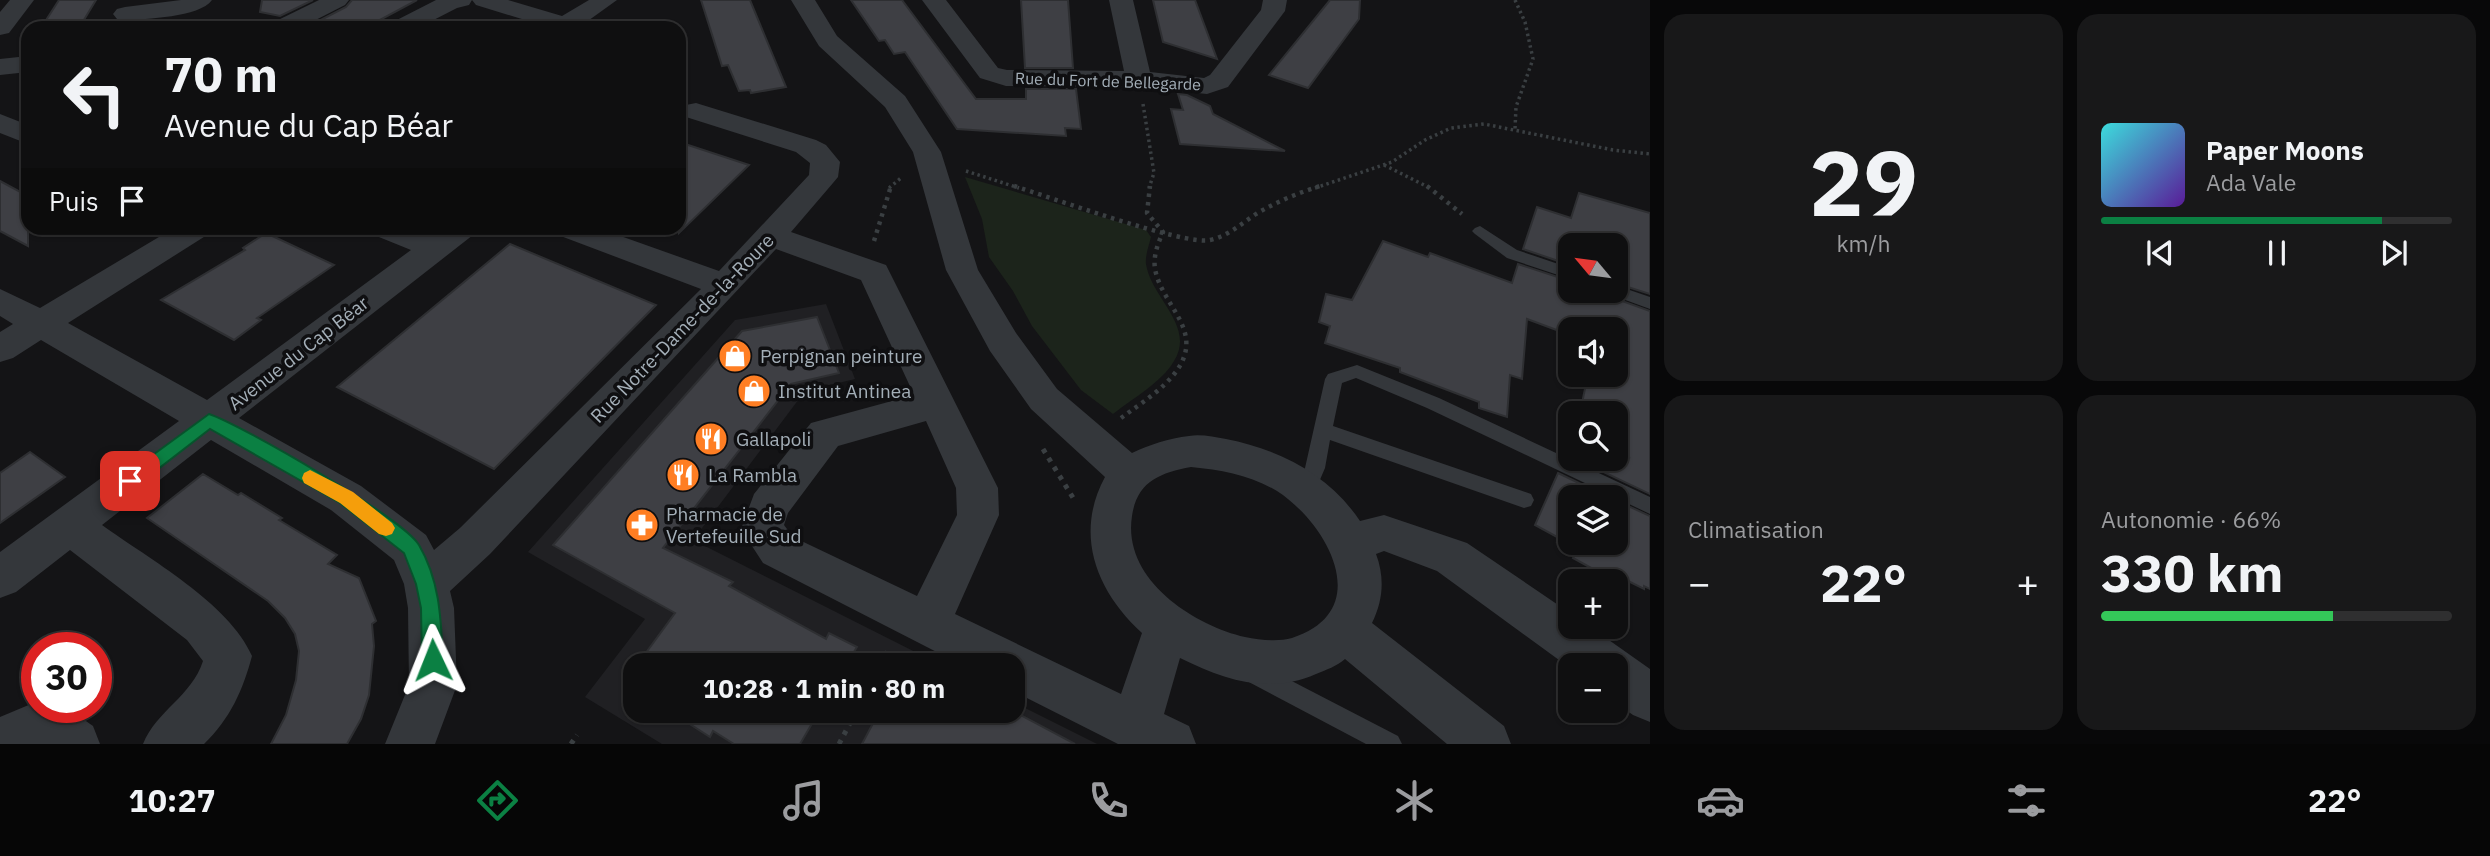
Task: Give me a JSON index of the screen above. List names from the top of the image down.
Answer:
{
  "streets": {
    "street": ["Rue du Fort de Bellegarde", "Rue Notre-Dame-de-la-Roure", "Avenue du Cap Béar"]
  },
  "places": {
    "shop": ["Perpignan peinture", "Institut Antinea"],
    "restaurant": ["Gallapoli", "La Rambla"],
    "pharmacy": ["Pharmacie de Vertefeuille Sud"]
  },
  "north": "top left",
  "page": {
    "tile": [
      ["29", "km/h"],
      "Climatisation",
      ["Autonomie · 66%", "330 km"]
    ],
    "turn": ["70 m", "Avenue du Cap Béar"],
    "song": ["Paper Moons", "Ada Vale"],
    "then": "Puis",
    "map_buttons": ["+", "−"],
    "heat": ["−", "22°", "+"],
    "limit": "30",
    "trip": "10:28 · 1 min · 80 m",
    "tabs": ["10:27", "22°"]
  }
}
